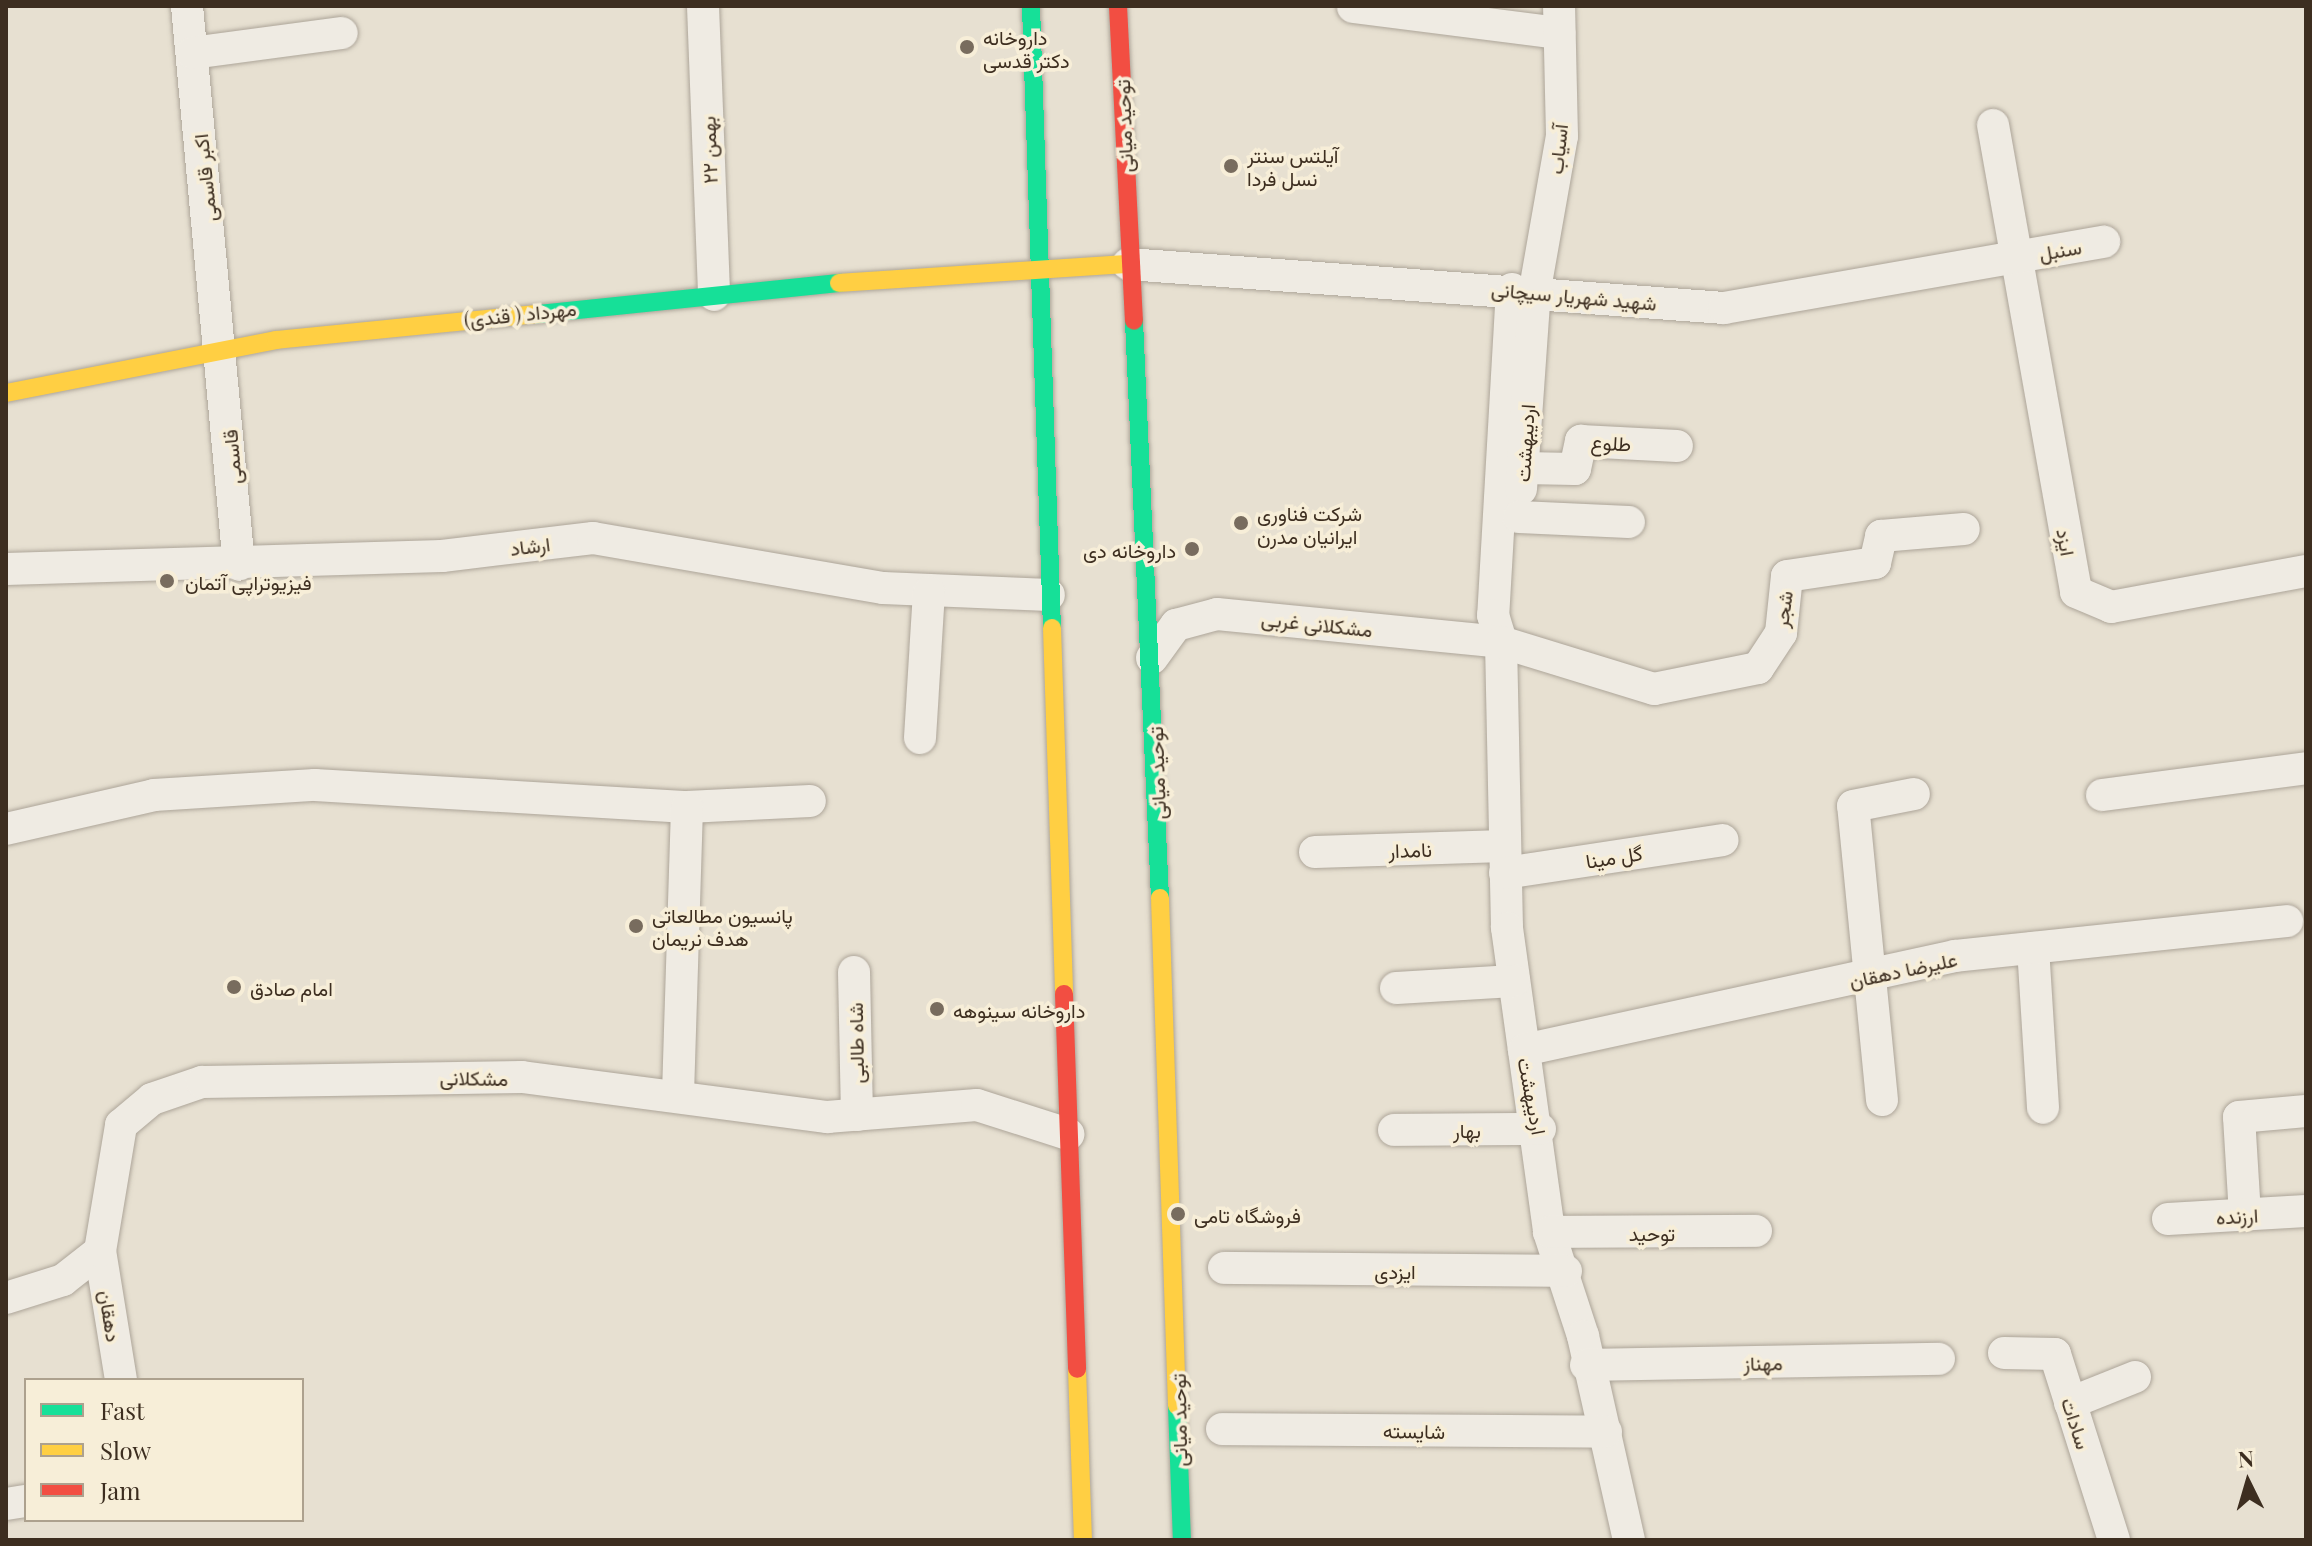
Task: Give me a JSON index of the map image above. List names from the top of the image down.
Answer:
{
  "streets": {
    "main road": ["توحید میانی", "مهرداد ( قندی)"],
    "street": [
      "آسیاب",
      "۲۲ بهمن",
      "اکبر قاسمی",
      "سنبل",
      "شهید شهریار سیچانی",
      "طلوع",
      "اردیبهشت",
      "قاسمی",
      "ایزد",
      "ارشاد",
      "شجر",
      "مشکلانی غربی",
      "نامدار",
      "گل مینا",
      "علیرضا دهقان",
      "شاه طالبی",
      "مشکلانی",
      "بهار",
      "ارزنده",
      "توحید",
      "ایزدی",
      "دهقان",
      "مهناز",
      "سادات",
      "شایسته"
    ]
  },
  "crossings": [
    ["توحید میانی", "شهید شهریار سیچانی"],
    ["توحید میانی", "مهرداد ( قندی)"],
    ["توحید میانی", "مشکلانی غربی"],
    ["آسیاب", "شهید شهریار سیچانی"],
    ["آسیاب", "اردیبهشت"],
    ["۲۲ بهمن", "مهرداد ( قندی)"],
    ["اکبر قاسمی", "مهرداد ( قندی)"],
    ["اکبر قاسمی", "قاسمی"],
    ["سنبل", "شهید شهریار سیچانی"],
    ["سنبل", "ایزد"],
    ["شهید شهریار سیچانی", "مهرداد ( قندی)"],
    ["شهید شهریار سیچانی", "اردیبهشت"],
    ["شهید شهریار سیچانی", "ایزد"],
    ["مهرداد ( قندی)", "قاسمی"],
    ["طلوع", "اردیبهشت"],
    ["اردیبهشت", "شجر"],
    ["اردیبهشت", "مشکلانی غربی"],
    ["اردیبهشت", "نامدار"],
    ["اردیبهشت", "گل مینا"],
    ["اردیبهشت", "علیرضا دهقان"],
    ["اردیبهشت", "بهار"],
    ["اردیبهشت", "توحید"],
    ["اردیبهشت", "ایزدی"],
    ["اردیبهشت", "مهناز"],
    ["اردیبهشت", "شایسته"],
    ["قاسمی", "ارشاد"],
    ["شجر", "مشکلانی غربی"],
    ["نامدار", "گل مینا"],
    ["شاه طالبی", "مشکلانی"],
    ["مشکلانی", "دهقان"]
  ],
  "places": [
    "داروخانه دکتر قدسی",
    "آیلتس سنتر نسل فردا",
    "شرکت فناوری ایرانیان مدرن",
    "داروخانه دی",
    "فیزیوتراپی آتمان",
    "پانسیون مطالعاتی هدف نریمان",
    "امام صادق",
    "داروخانه سینوهه",
    "فروشگاه تامی"
  ],
  "legend": ["Fast", "Slow", "Jam"],
  "north": "top"
}
